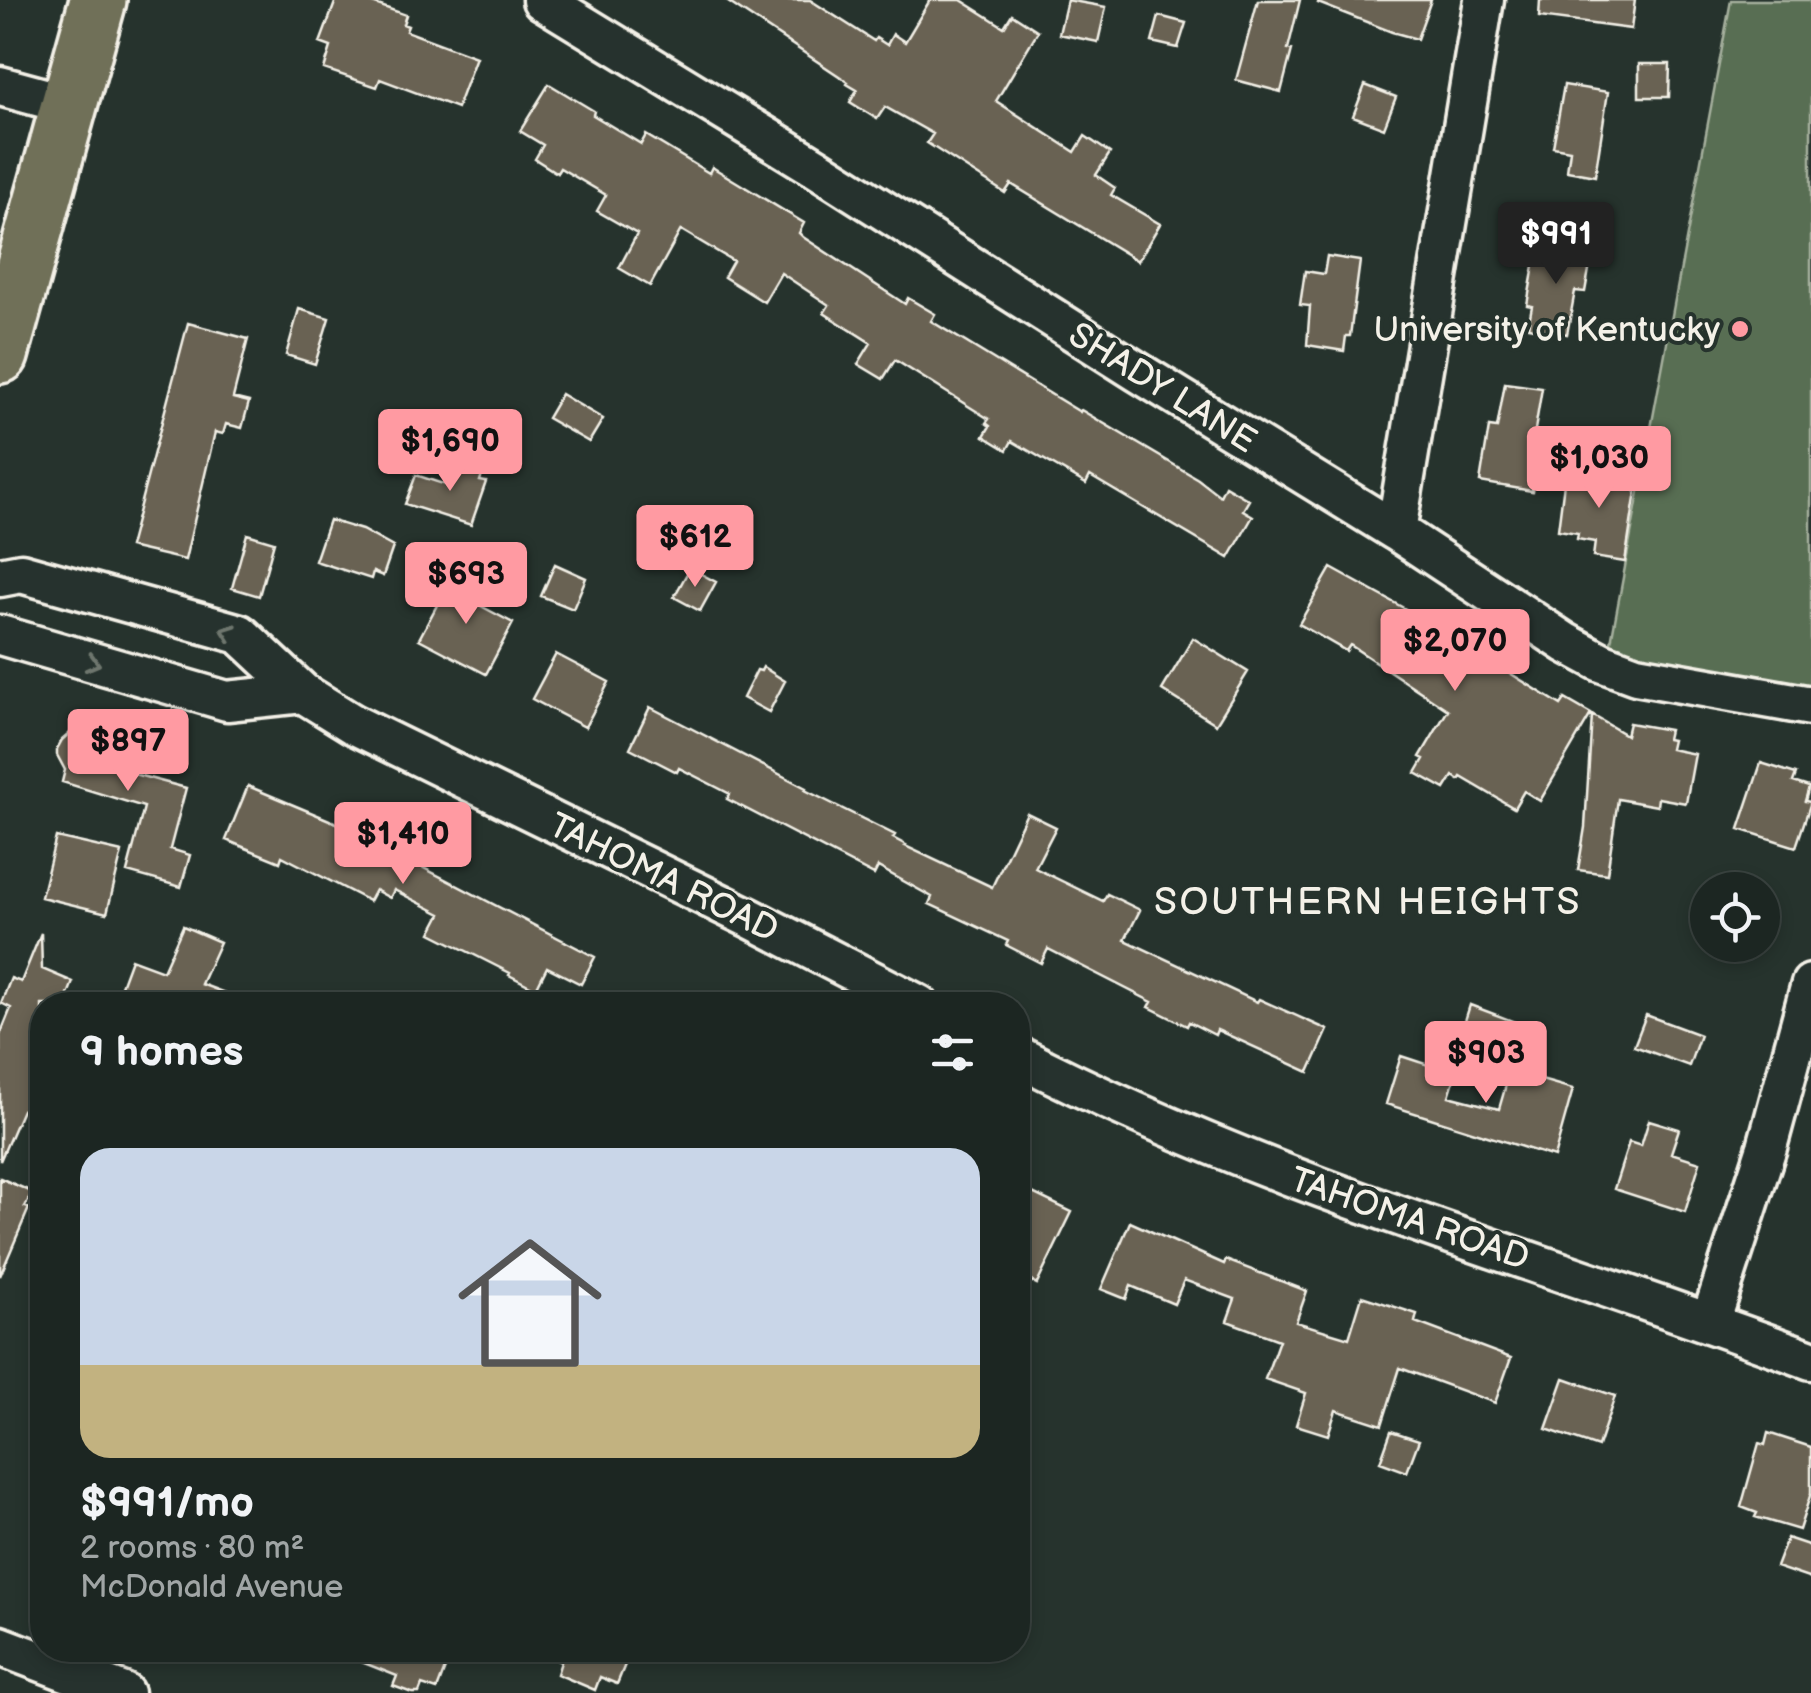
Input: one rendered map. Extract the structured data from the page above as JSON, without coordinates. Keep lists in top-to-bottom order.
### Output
{
  "streets": {
    "street": ["SHADY LANE", "TAHOMA ROAD"]
  },
  "districts": ["SOUTHERN HEIGHTS"],
  "places": ["University of Kentucky"],
  "page": {
    "price": [
      "$991",
      "$1,690",
      "$1,030",
      "$612",
      "$693",
      "$2,070",
      "$897",
      "$1,410",
      "$903"
    ],
    "heading": "9 homes",
    "list": [
      {
        "name": "$991/mo",
        "note": "2 rooms · 80 m² · McDonald Avenue"
      }
    ]
  }
}
